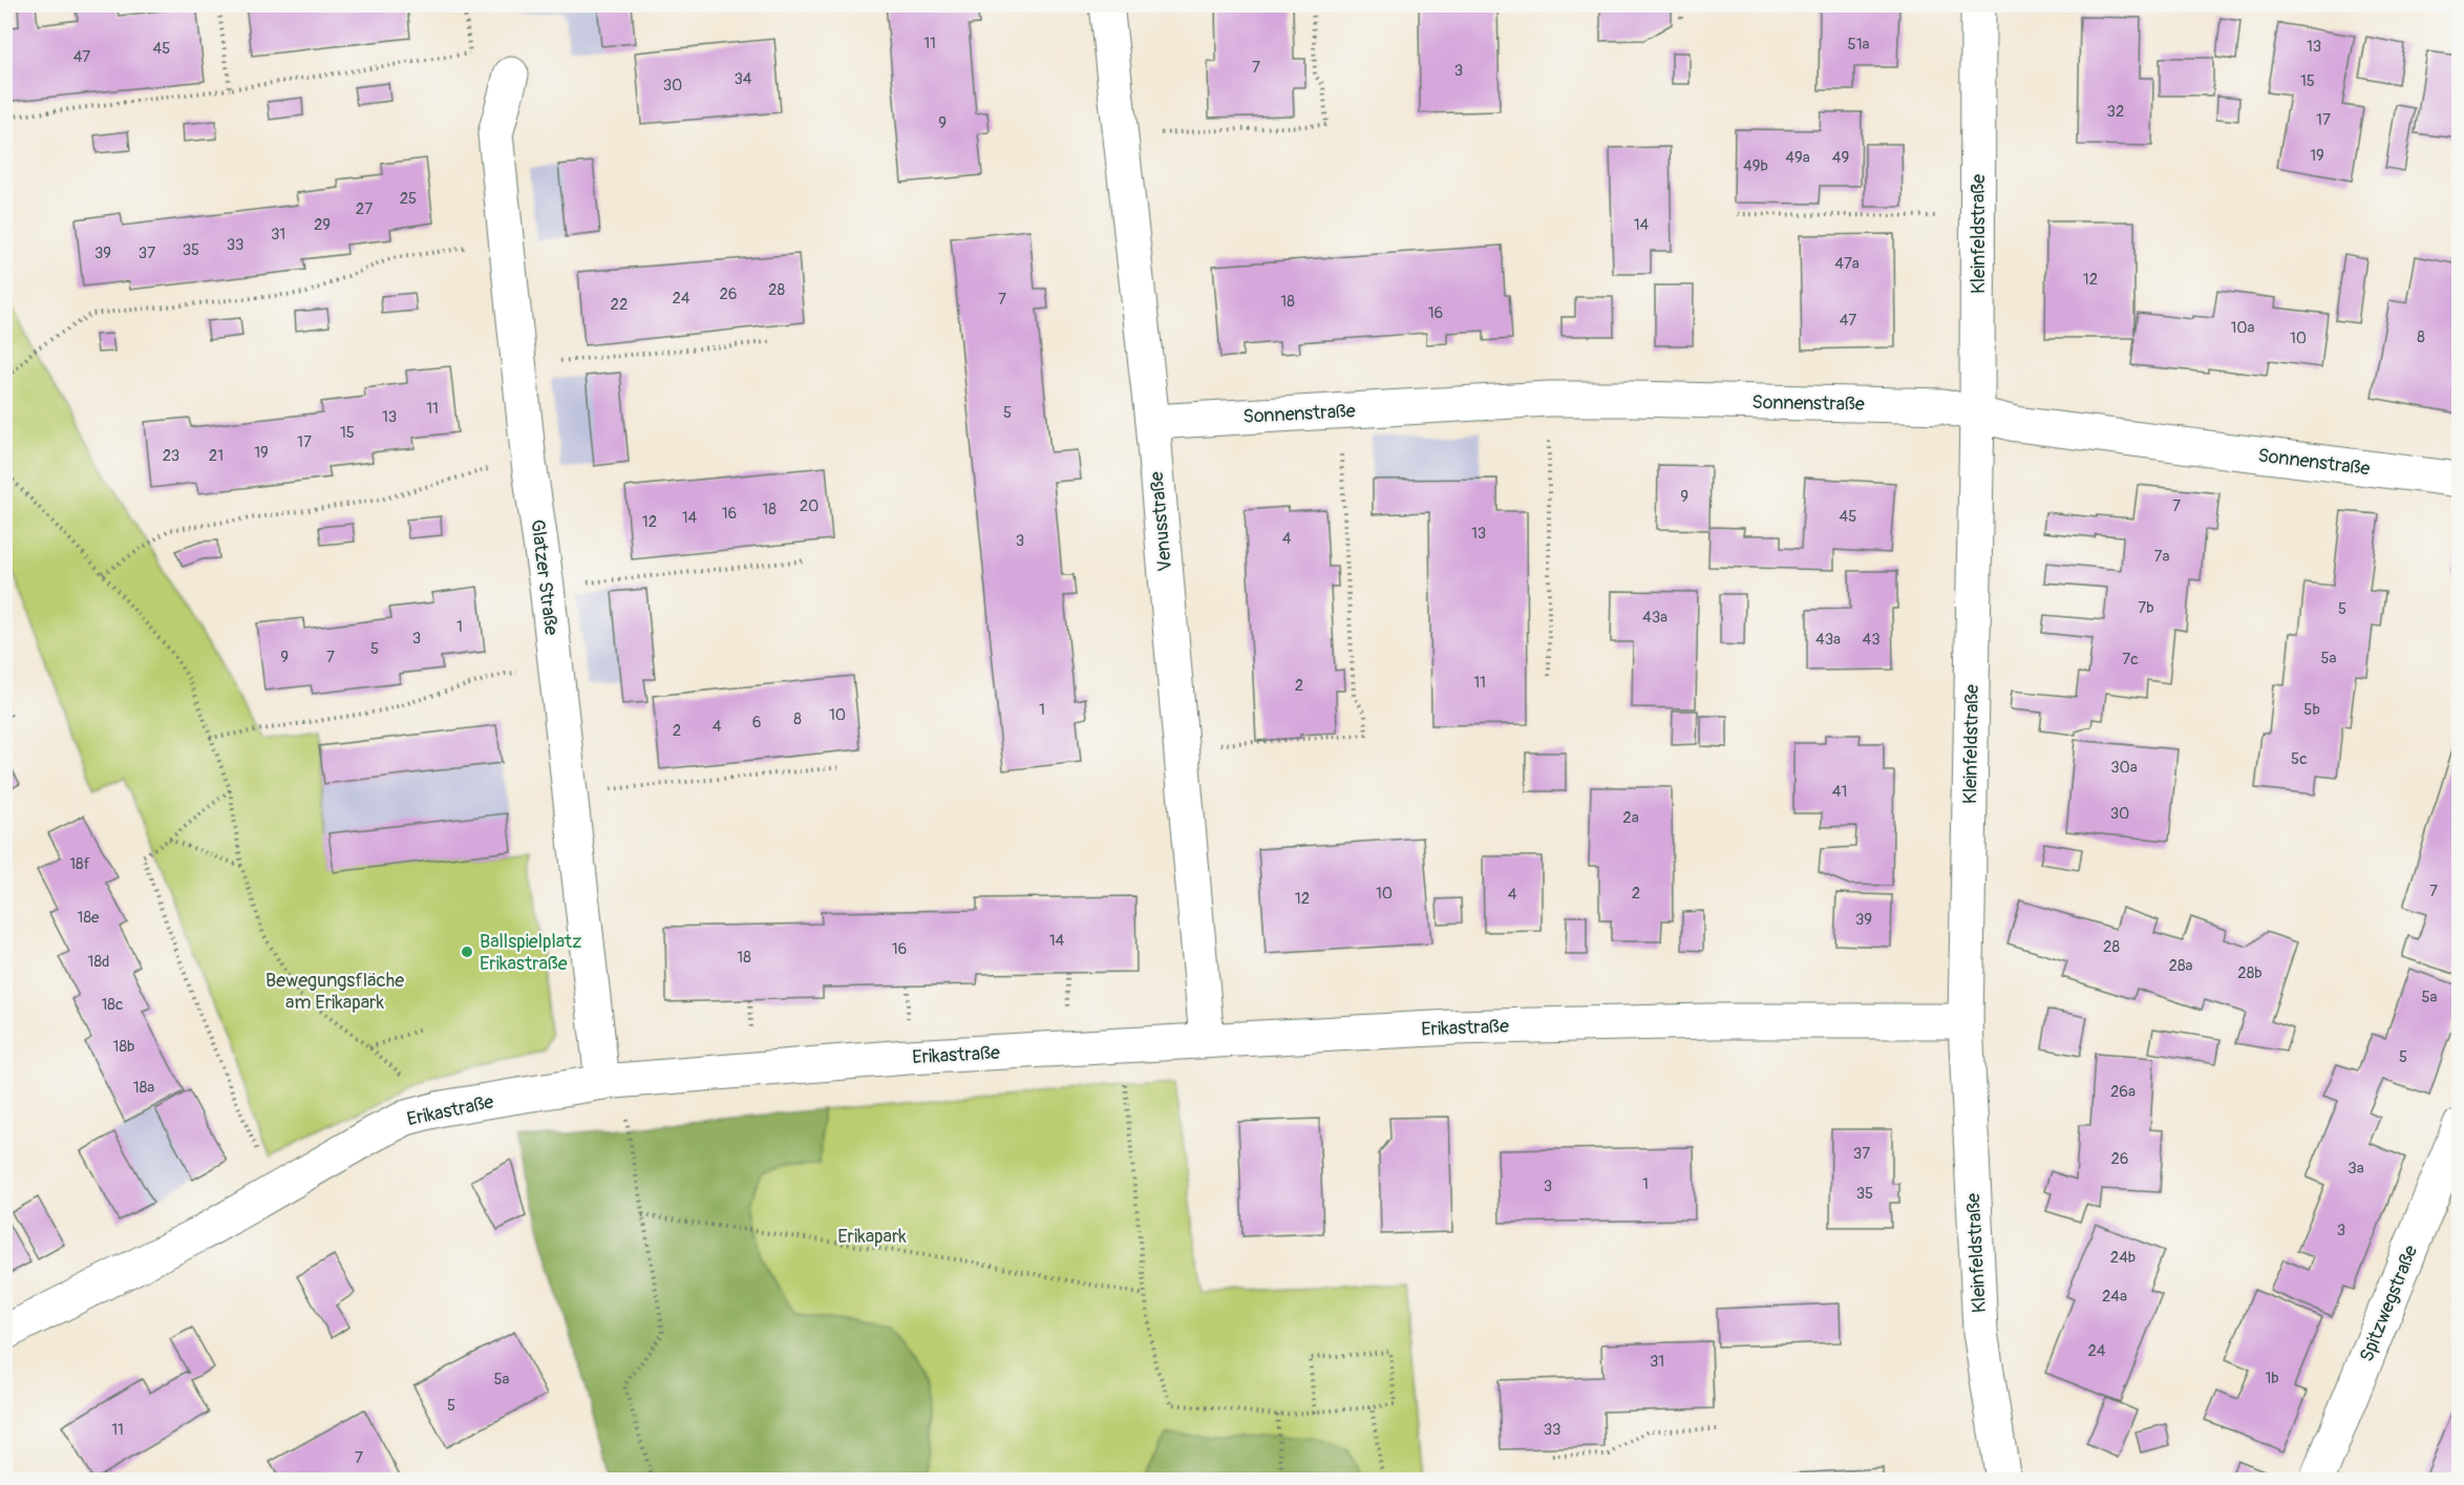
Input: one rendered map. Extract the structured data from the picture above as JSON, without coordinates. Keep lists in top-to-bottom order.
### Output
{
  "streets": {
    "street": [
      "Kleinfeldstraße",
      "Sonnenstraße",
      "Venusstraße",
      "Glatzer Straße",
      "Erikastraße",
      "Spitzwegstraße"
    ]
  },
  "crossings": [
    ["Kleinfeldstraße", "Sonnenstraße"],
    ["Kleinfeldstraße", "Erikastraße"],
    ["Sonnenstraße", "Venusstraße"],
    ["Venusstraße", "Erikastraße"],
    ["Glatzer Straße", "Erikastraße"]
  ],
  "parks": ["Bewegungsfläche am Erikapark", "Erikapark"],
  "places": ["Ballspielplatz Erikastraße"],
  "house_numbers": [
    "11",
    "51a",
    "13",
    "45",
    "47",
    "7",
    "3",
    "34",
    "15",
    "30",
    "32",
    "17",
    "9",
    "19",
    "49a",
    "49",
    "49b",
    "25",
    "27",
    "29",
    "14",
    "31",
    "33",
    "35",
    "39",
    "37",
    "47a",
    "12",
    "28",
    "26",
    "24",
    "7",
    "18",
    "22",
    "16",
    "47",
    "10a",
    "8",
    "10",
    "11",
    "5",
    "13",
    "15",
    "17",
    "19",
    "23",
    "21",
    "9",
    "20",
    "7",
    "18",
    "16",
    "45",
    "14",
    "12",
    "13",
    "4",
    "3",
    "7a",
    "7b",
    "5",
    "43a",
    "1",
    "3",
    "43a",
    "43",
    "5",
    "9",
    "7",
    "5a",
    "7c",
    "11",
    "2",
    "1",
    "5b",
    "10",
    "8",
    "6",
    "4",
    "2",
    "5c",
    "30a",
    "41",
    "30",
    "2a",
    "18f",
    "7",
    "10",
    "2",
    "4",
    "12",
    "18e",
    "39",
    "14",
    "28",
    "16",
    "18",
    "18d",
    "28a",
    "28b",
    "5a",
    "18c",
    "18b",
    "5",
    "18a",
    "26a",
    "37",
    "26",
    "3a",
    "1",
    "3",
    "35",
    "3",
    "24b",
    "24a",
    "24",
    "31",
    "1b",
    "5a",
    "5",
    "11",
    "33",
    "7"
  ]
}
